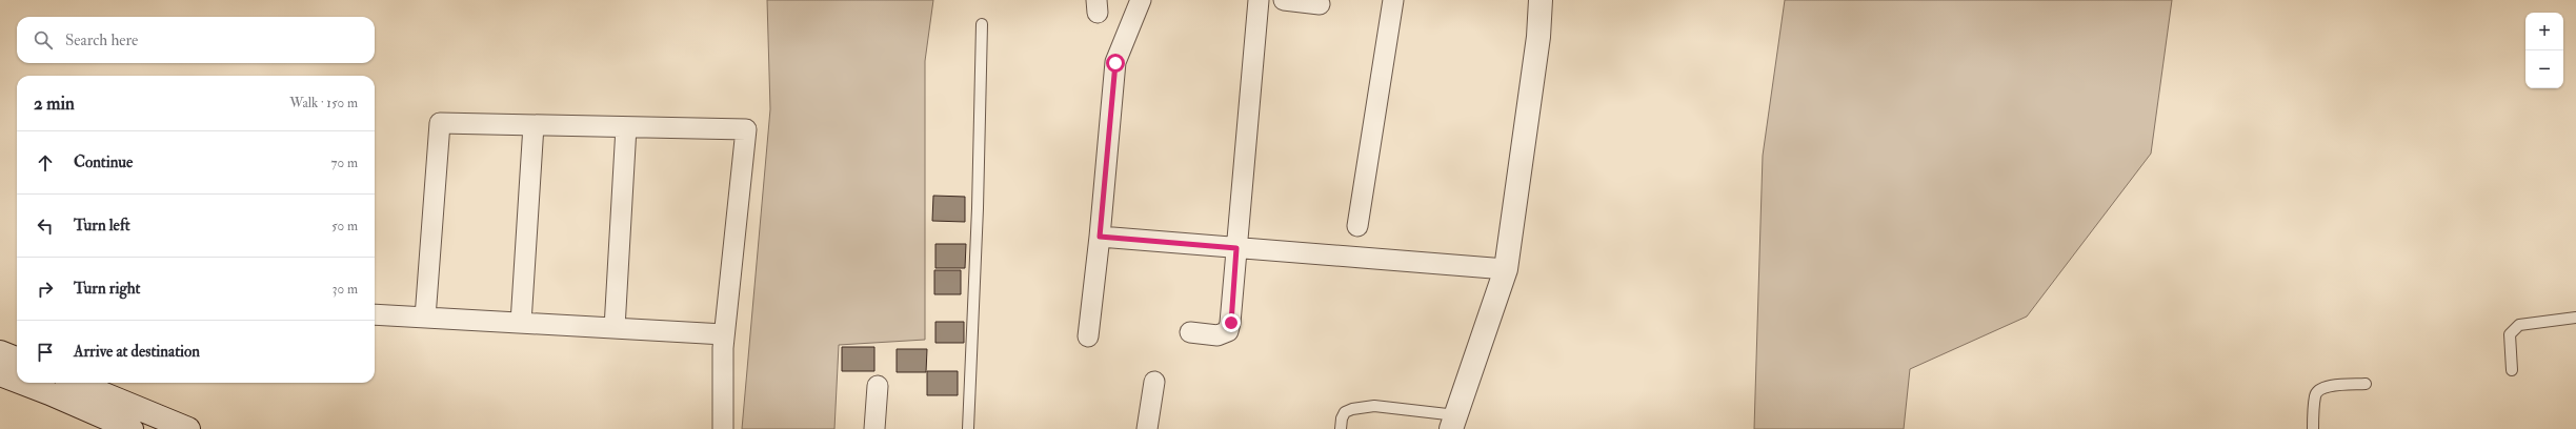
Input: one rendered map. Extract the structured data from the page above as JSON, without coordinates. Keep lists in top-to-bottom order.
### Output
{
  "page": {
    "map_buttons": ["+", "−"],
    "search": "Search here",
    "heading": ["2 min", "Walk · 150 m"],
    "list": [
      ["Continue", "70 m"],
      ["Turn left", "50 m"],
      ["Turn right", "30 m"],
      "Arrive at destination"
    ]
  }
}
